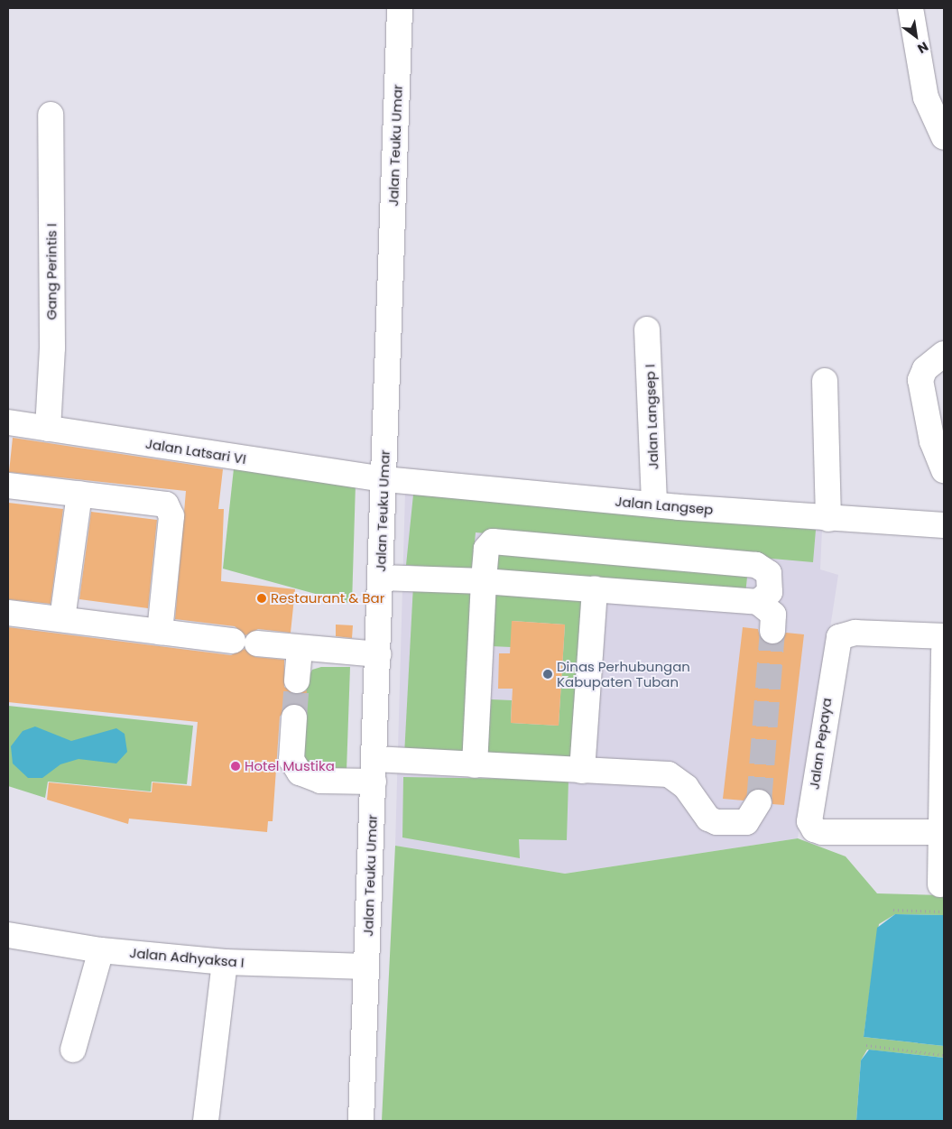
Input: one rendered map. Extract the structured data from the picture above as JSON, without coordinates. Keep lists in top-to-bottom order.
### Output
{
  "streets": {
    "main road": [
      "Jalan Teuku Umar",
      "Gang Perintis I",
      "Jalan Langsep I",
      "Jalan Latsari VI",
      "Jalan Langsep",
      "Jalan Pepaya",
      "Jalan Adhyaksa I"
    ]
  },
  "crossings": [
    ["Jalan Teuku Umar", "Jalan Latsari VI"],
    ["Jalan Teuku Umar", "Jalan Langsep"],
    ["Jalan Teuku Umar", "Jalan Adhyaksa I"],
    ["Gang Perintis I", "Jalan Latsari VI"],
    ["Jalan Langsep I", "Jalan Langsep"],
    ["Jalan Latsari VI", "Jalan Langsep"]
  ],
  "places": ["Restaurant & Bar", "Dinas Perhubungan Kabupaten Tuban", "Hotel Mustika"],
  "north": "bottom right"
}
